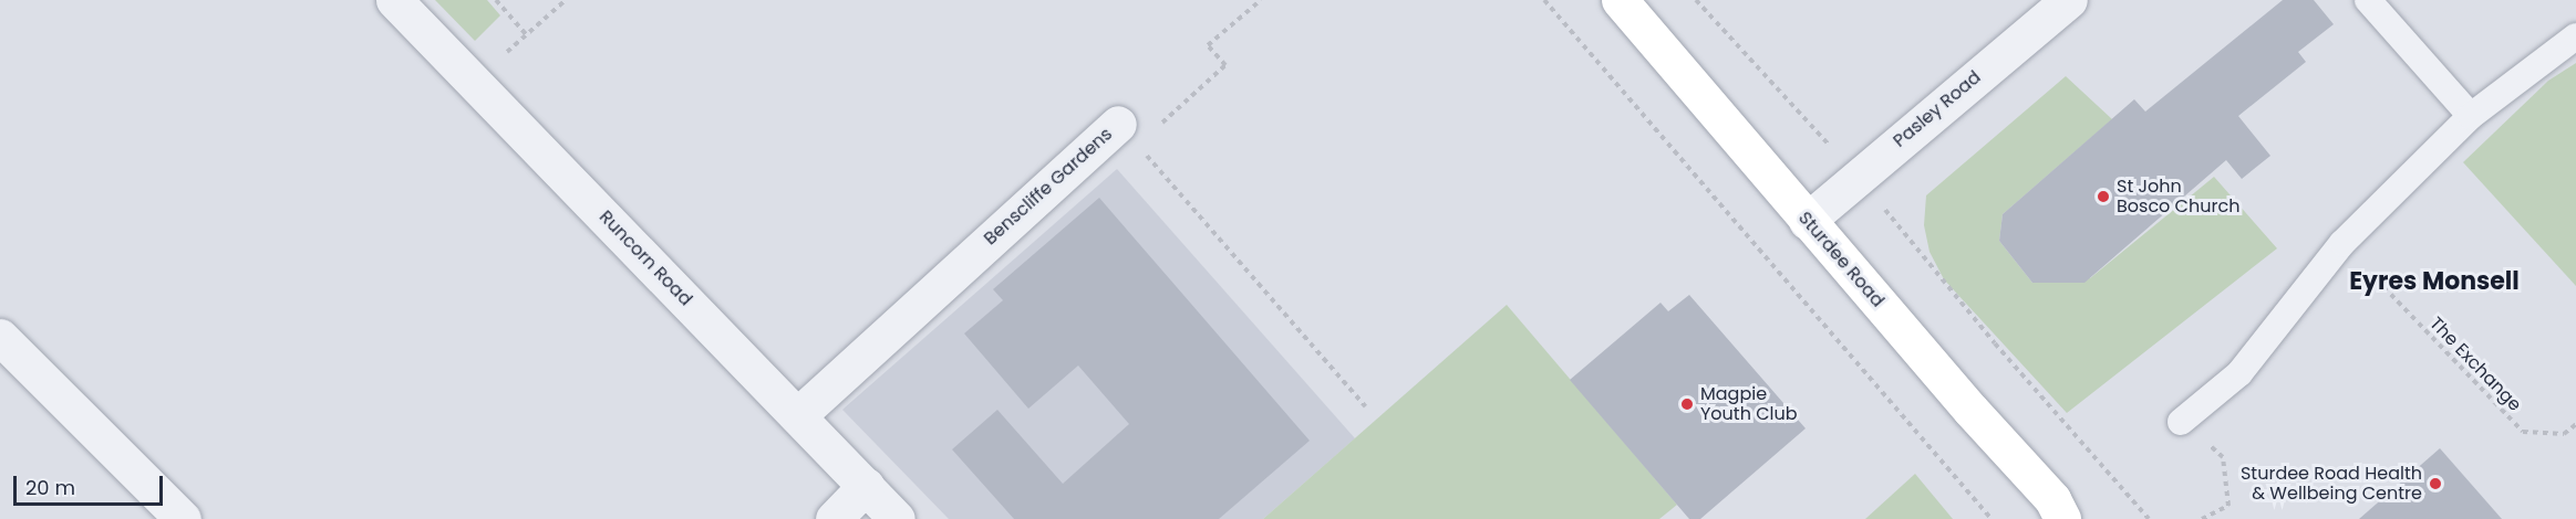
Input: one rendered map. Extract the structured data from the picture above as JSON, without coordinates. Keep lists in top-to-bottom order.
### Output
{
  "streets": {
    "street": [
      "Pasley Road",
      "Benscliffe Gardens",
      "Runcorn Road",
      "Sturdee Road"
    ],
    "path": ["The Exchange"]
  },
  "crossings": [
    ["Pasley Road", "Sturdee Road"],
    ["Benscliffe Gardens", "Runcorn Road"]
  ],
  "districts": ["Eyres Monsell"],
  "places": ["St John Bosco Church", "Magpie Youth Club", "Sturdee Road Health & Wellbeing Centre"],
  "scale_bar": "20 m"
}
